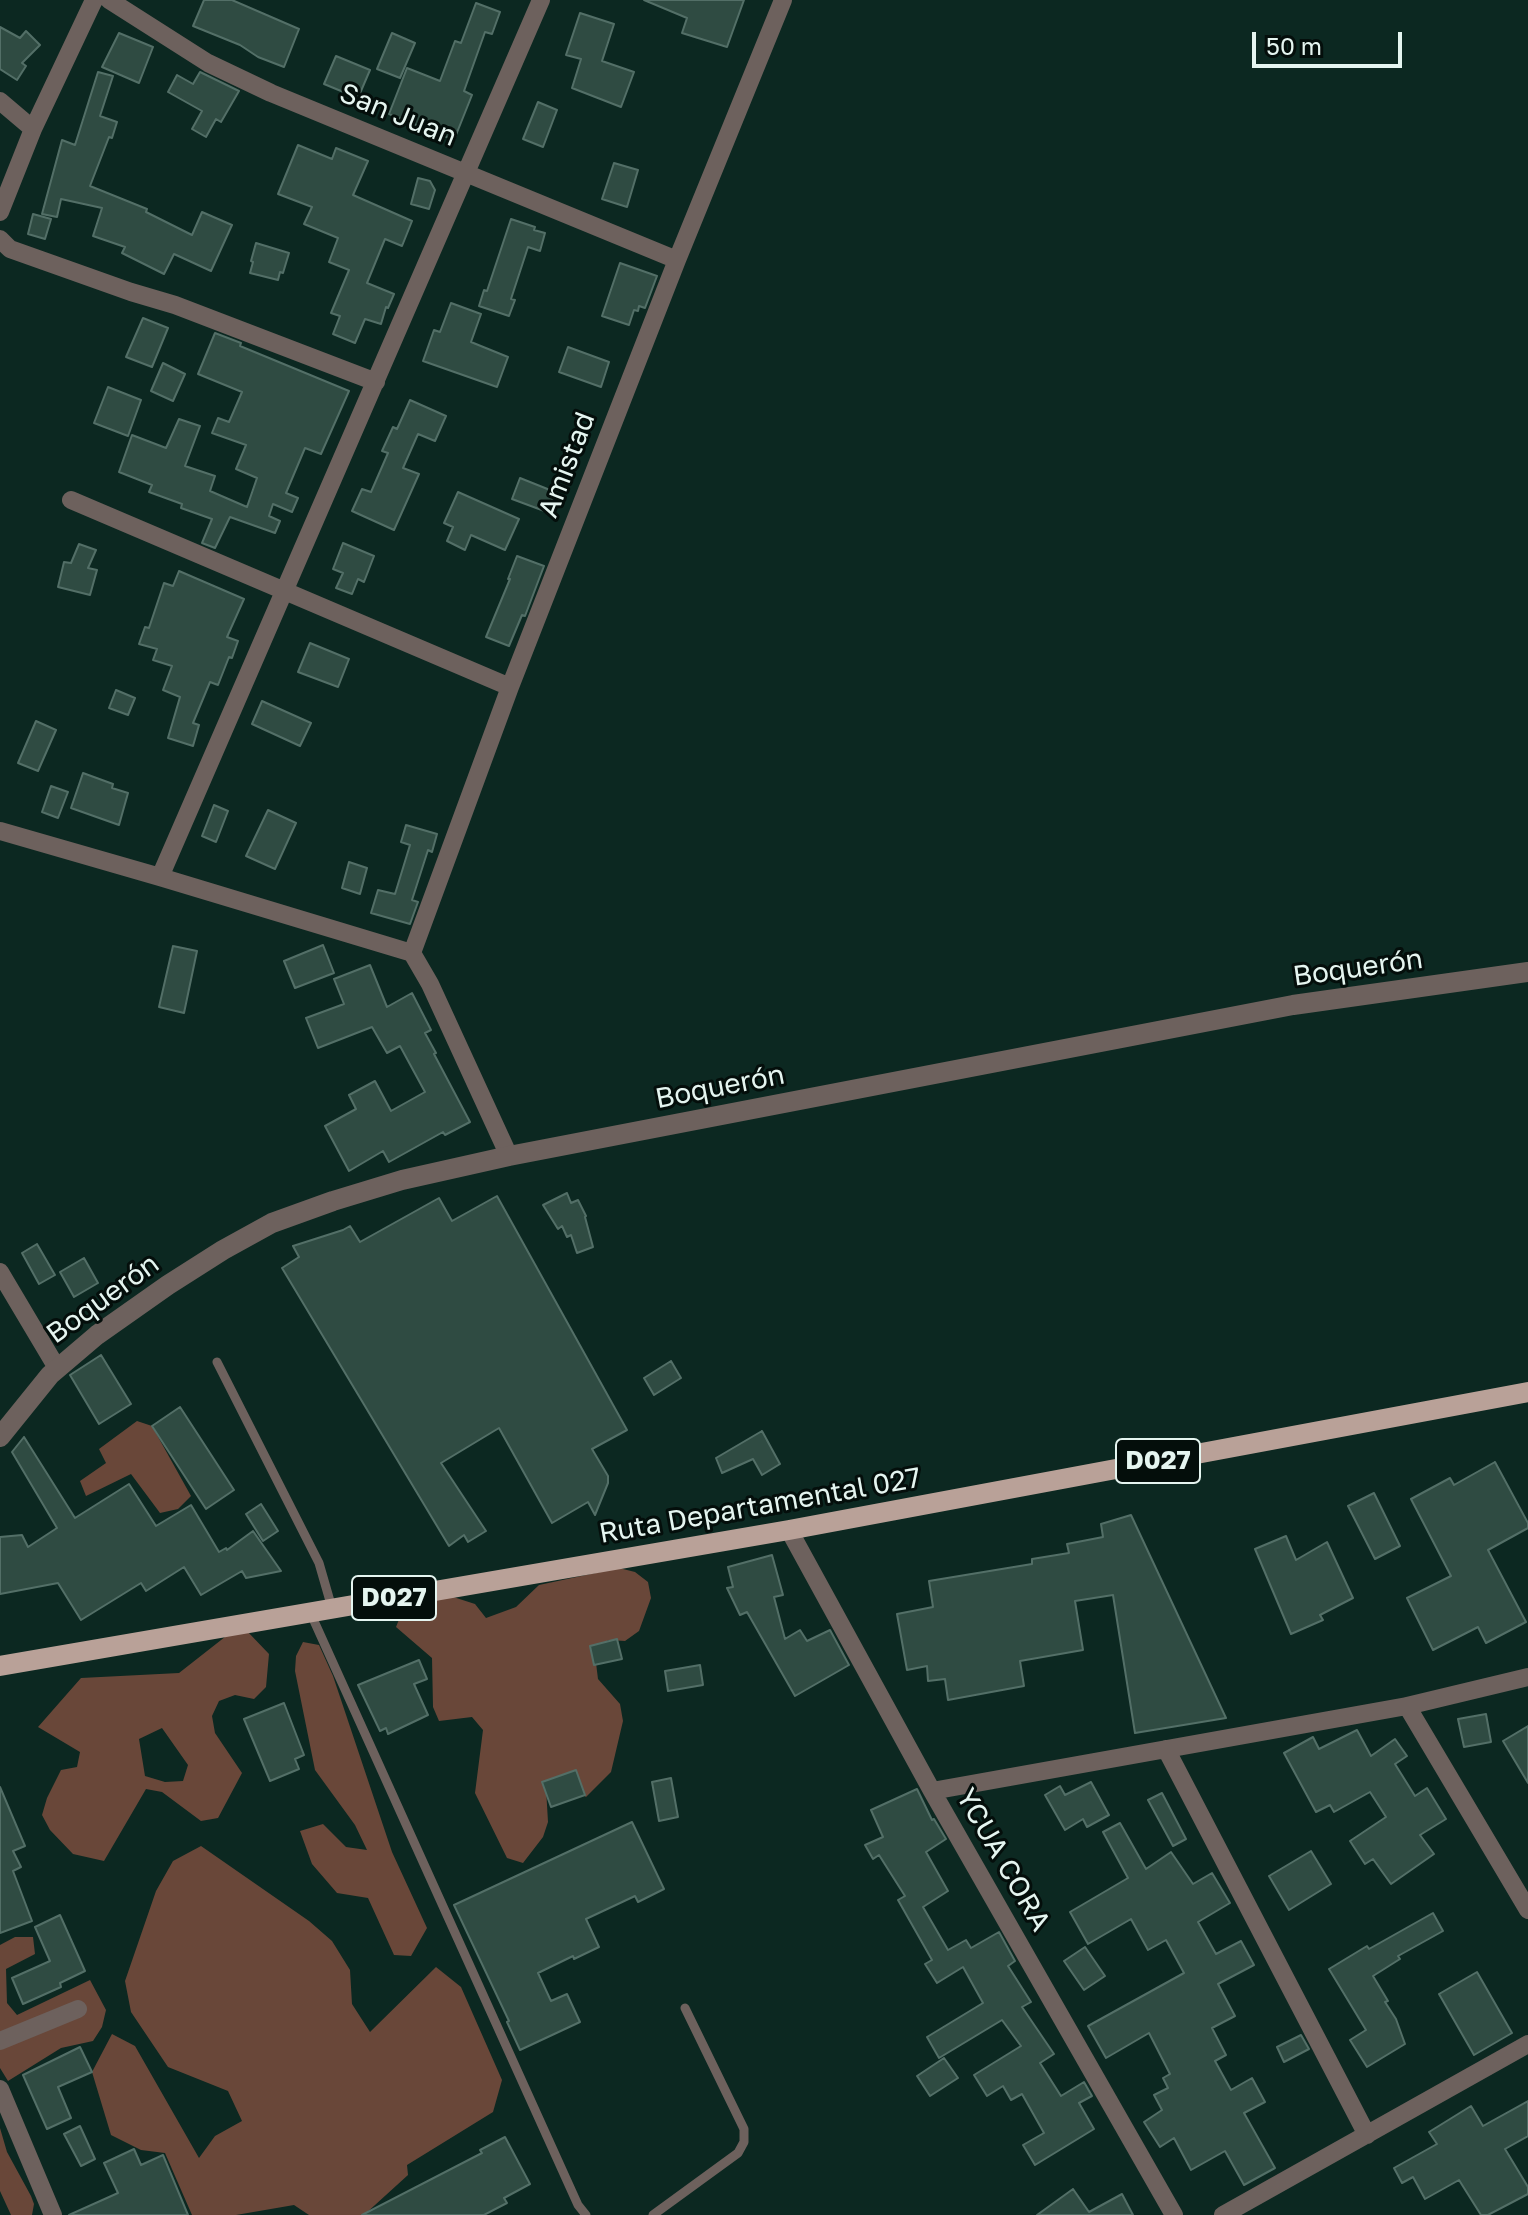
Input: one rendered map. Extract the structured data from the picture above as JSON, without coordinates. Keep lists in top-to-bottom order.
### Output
{
  "streets": {
    "main road": ["D027", "Ruta Departamental 027"],
    "street": [
      "San Juan",
      "Amistad",
      "Boquerón",
      "YCUA CORA"
    ]
  },
  "crossings": [
    ["San Juan", "Amistad"],
    ["Ruta Departamental 027", "YCUA CORA"]
  ],
  "scale_bar": "50 m"
}
